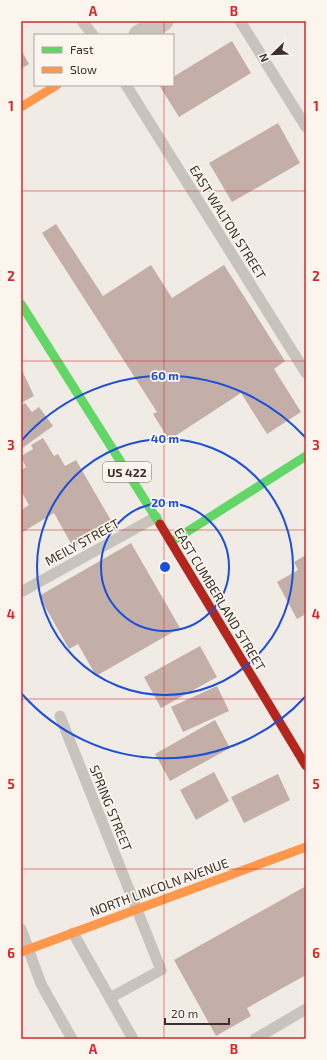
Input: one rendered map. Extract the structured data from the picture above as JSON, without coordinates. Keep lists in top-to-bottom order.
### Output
{
  "streets": {
    "main road": ["US 422", "EAST CUMBERLAND STREET", "NORTH LINCOLN AVENUE"],
    "lane": ["EAST WALTON STREET", "MEILY STREET", "SPRING STREET"]
  },
  "crossings": [
    ["MEILY STREET", "EAST CUMBERLAND STREET"],
    ["SPRING STREET", "NORTH LINCOLN AVENUE"]
  ],
  "legend": ["Fast", "Slow"],
  "scale_bar": "20 m",
  "north": "bottom left",
  "grid": {
    "columns": ["A", "B"],
    "rows": [
      "1",
      "2",
      "3",
      "4",
      "5",
      "6"
    ]
  },
  "rings": ["60 m", "40 m", "20 m"]
}
